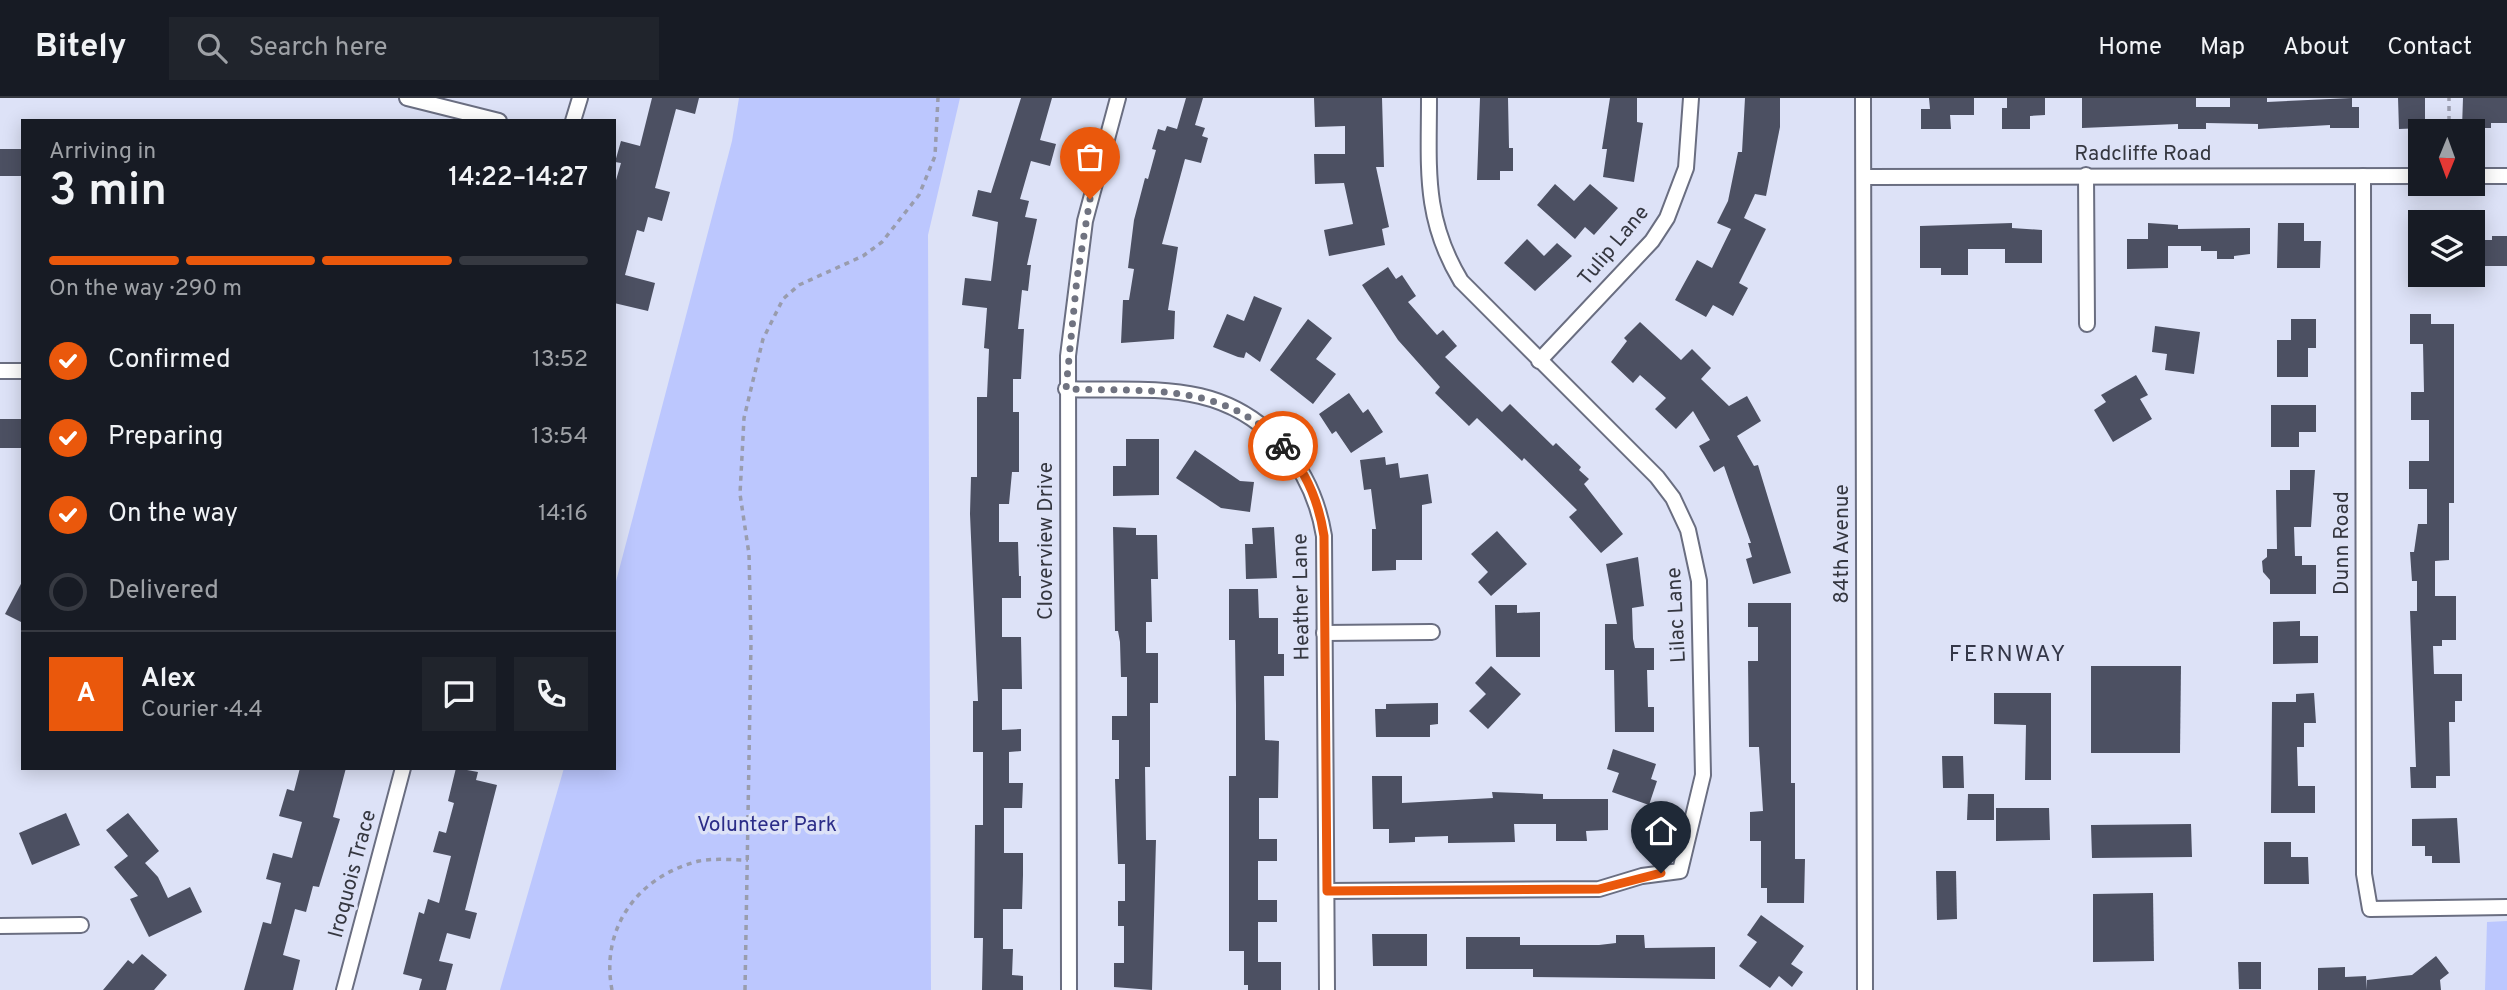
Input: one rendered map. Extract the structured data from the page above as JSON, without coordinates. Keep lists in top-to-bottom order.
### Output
{
  "streets": {
    "street": [
      "Radcliffe Road",
      "Tulip Lane",
      "Cloverview Drive",
      "Dunn Road",
      "84th Avenue",
      "Heather Lane",
      "Lilac Lane",
      "Iroquois Trace"
    ]
  },
  "crossings": [
    ["Radcliffe Road", "Dunn Road"],
    ["Radcliffe Road", "84th Avenue"],
    ["Tulip Lane", "Lilac Lane"],
    ["Cloverview Drive", "Heather Lane"],
    ["Heather Lane", "Lilac Lane"]
  ],
  "districts": ["FERNWAY"],
  "parks": ["Volunteer Park"],
  "north": "bottom",
  "page": {
    "header": "Bitely",
    "search": "Search here",
    "nav": [
      "Home",
      "Map",
      "About",
      "Contact"
    ],
    "heading": ["3 min", "Arriving in", "14:22–14:27"],
    "panel": ["Alex", "Courier · 4.4"],
    "bar": "On the way · 290 m",
    "list": [
      ["Confirmed", "13:52"],
      ["Preparing", "13:54"],
      ["On the way", "14:16"],
      "Delivered"
    ],
    "round": "A"
  }
}
